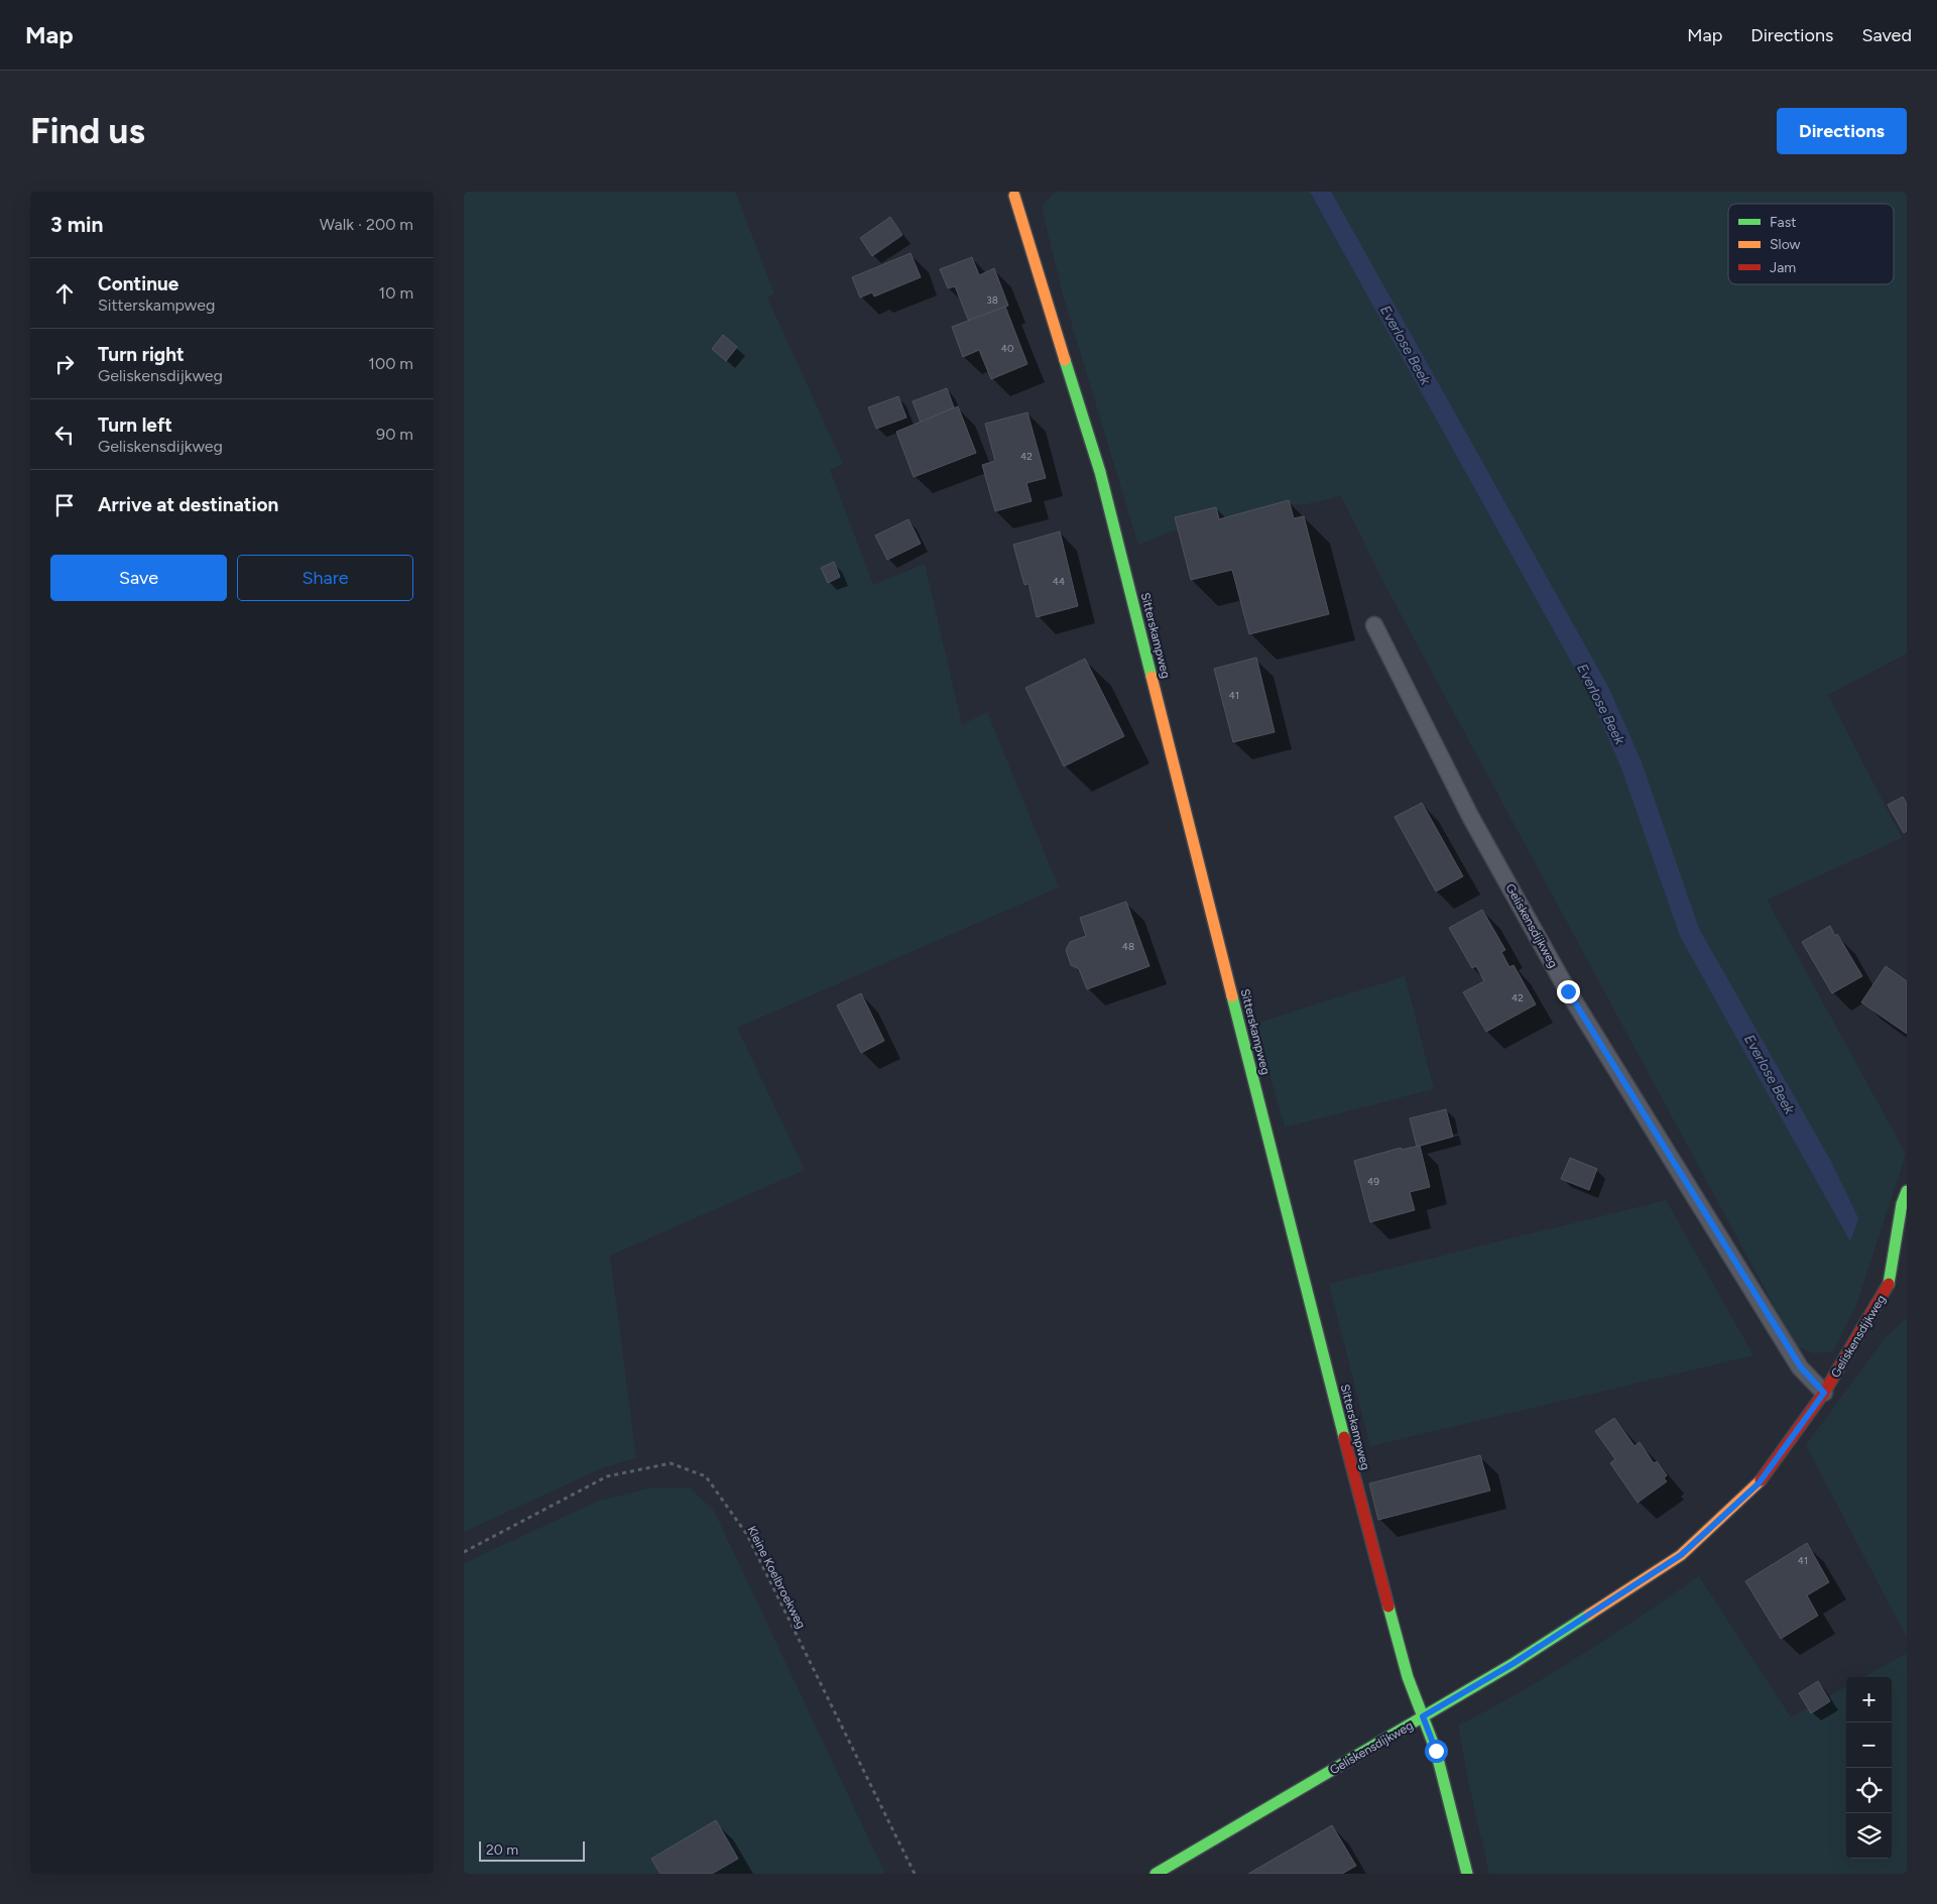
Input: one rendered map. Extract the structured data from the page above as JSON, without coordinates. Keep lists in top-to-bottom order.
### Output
{
  "streets": {
    "street": ["Sitterskampweg", "Geliskensdijkweg"],
    "path": ["Kleine Koelbroekweg"]
  },
  "crossings": [
    ["Sitterskampweg", "Geliskensdijkweg"]
  ],
  "water": ["Everlose Beek"],
  "house_numbers": [
    "38",
    "40",
    "42",
    "44",
    "41",
    "48",
    "42",
    "49",
    "41"
  ],
  "legend": ["Fast", "Slow", "Jam"],
  "scale_bar": "20 m",
  "page": {
    "header": "Map",
    "nav": ["Map", "Directions", "Saved"],
    "buttons": [
      "Directions",
      ["Save", "Share"]
    ],
    "title": "Find us",
    "heading": ["3 min", "Walk · 200 m"],
    "list": [
      ["Continue", "Sitterskampweg", "10 m"],
      ["Turn right", "Geliskensdijkweg", "100 m"],
      ["Turn left", "Geliskensdijkweg", "90 m"],
      "Arrive at destination"
    ],
    "map_buttons": ["+", "−"],
    "scale": "20 m"
  }
}
